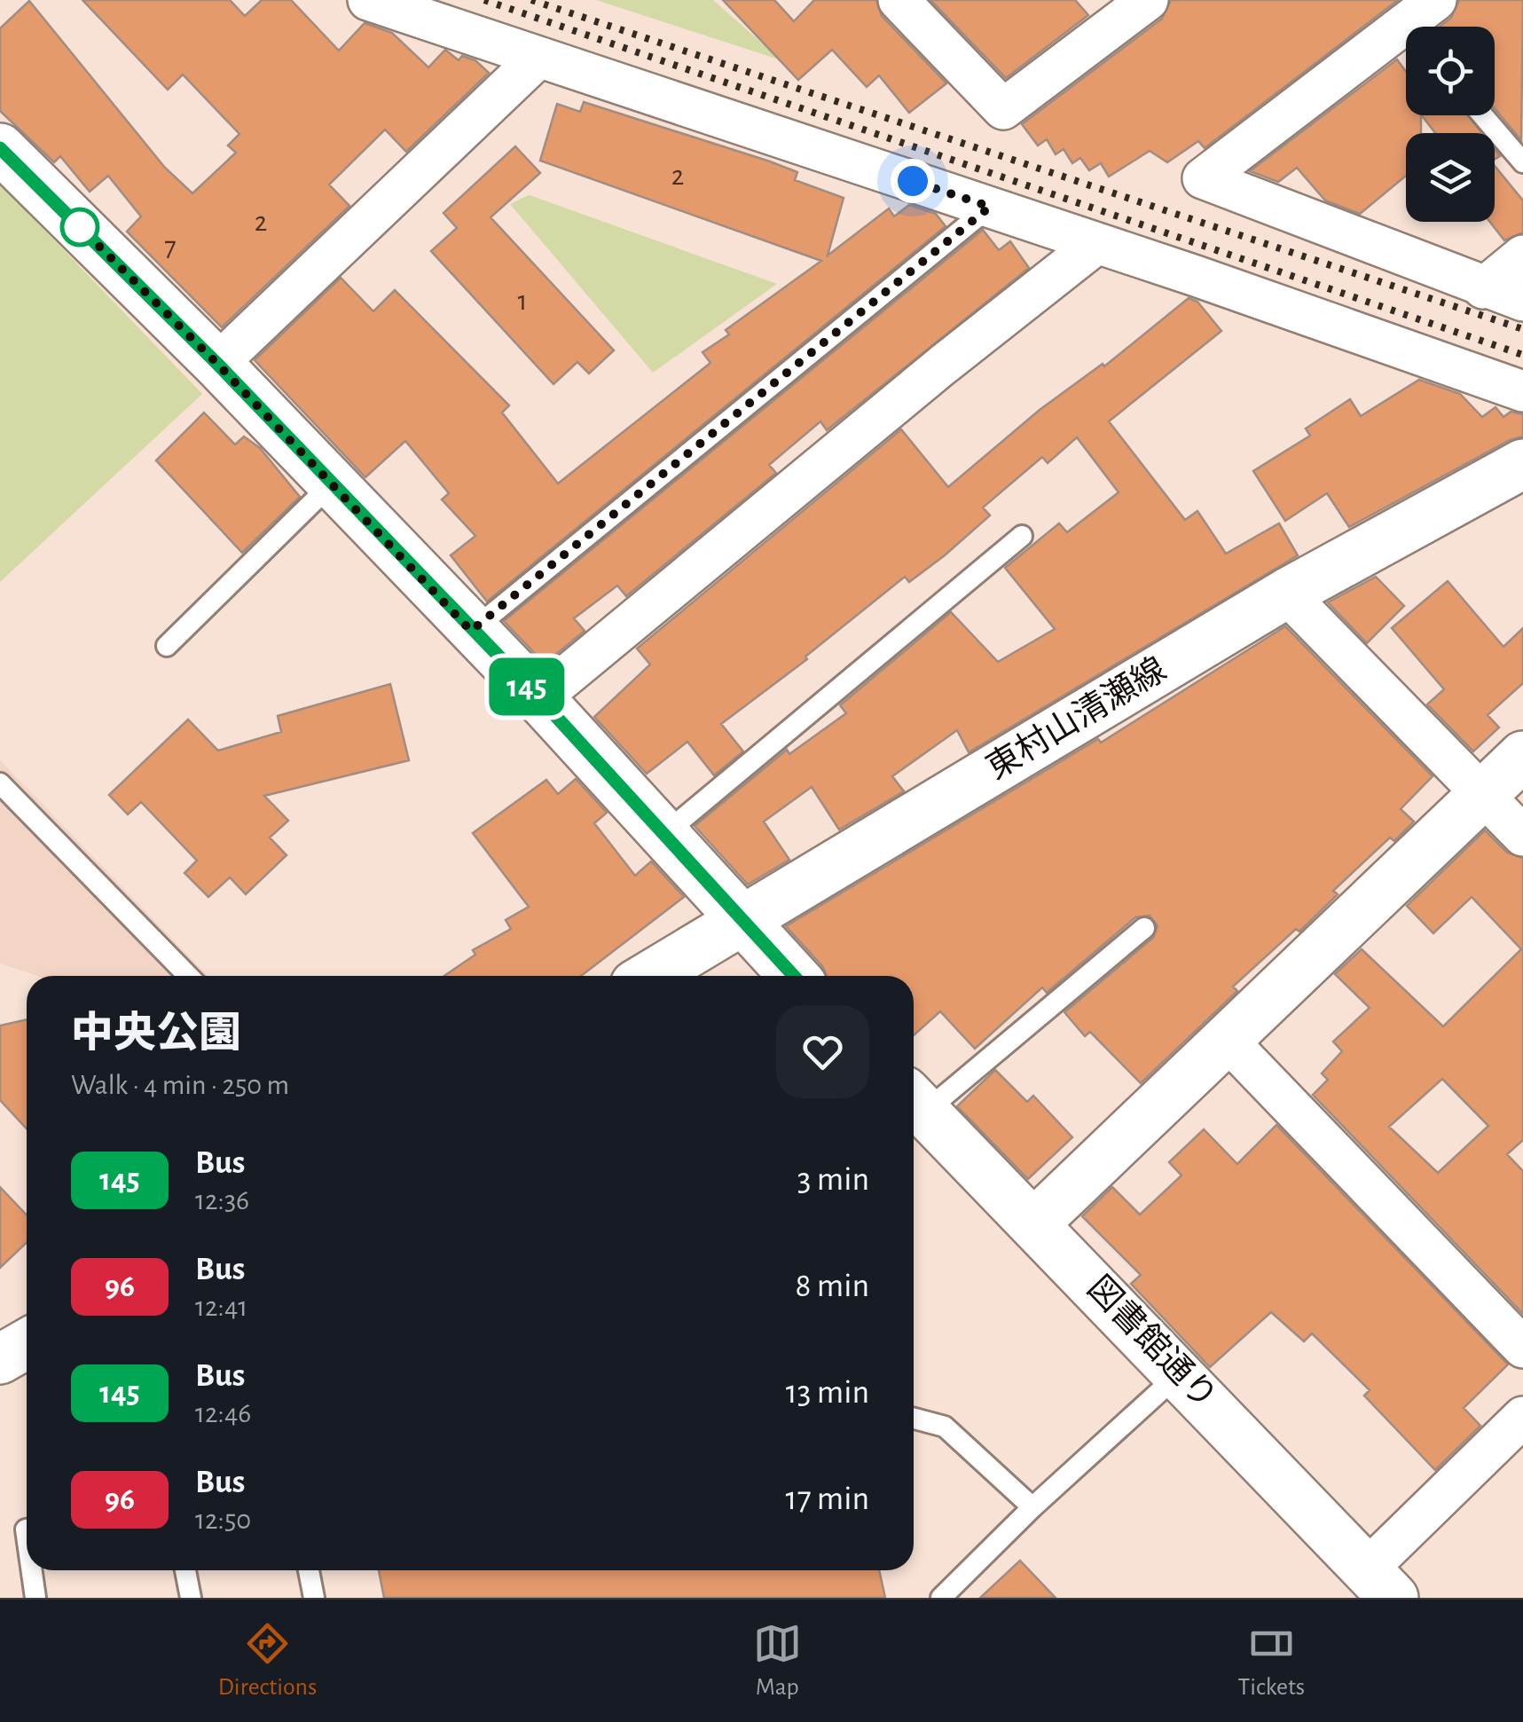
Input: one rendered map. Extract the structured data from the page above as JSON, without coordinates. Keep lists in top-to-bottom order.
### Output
{
  "streets": {
    "street": ["東村山清瀬線", "図書館通り"]
  },
  "lines": ["bus line 145"],
  "house_numbers": [
    "2",
    "2",
    "7",
    "1"
  ],
  "page": {
    "on_map": "145",
    "heading": ["中央公園", "Walk · 4 min · 250 m"],
    "list": [
      {
        "mark": "145",
        "name": "Bus",
        "note": "12:36",
        "value": "3 min"
      },
      {
        "mark": "96",
        "name": "Bus",
        "note": "12:41",
        "value": "8 min"
      },
      {
        "mark": "145",
        "name": "Bus",
        "note": "12:46",
        "value": "13 min"
      },
      {
        "mark": "96",
        "name": "Bus",
        "note": "12:50",
        "value": "17 min"
      }
    ],
    "tabs": ["Directions", "Map", "Tickets"]
  }
}
